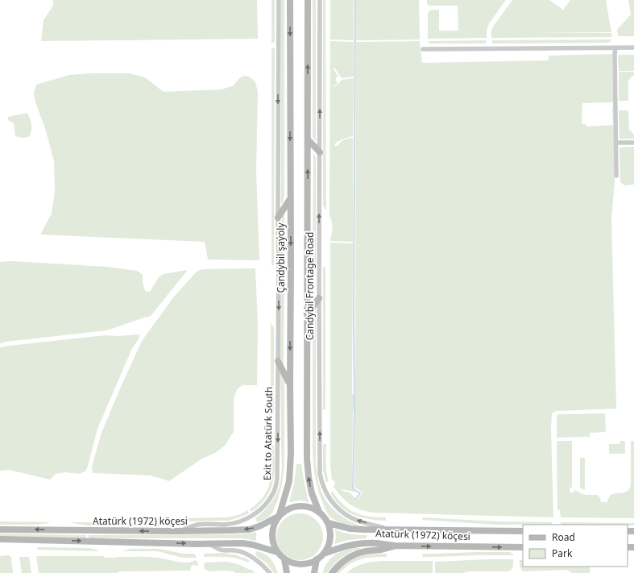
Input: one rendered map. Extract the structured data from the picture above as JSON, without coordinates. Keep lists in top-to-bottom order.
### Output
{
  "streets": {
    "main road": ["Çandybil şaýoly", "Atatürk (1972) köçesi"],
    "street": ["Candybil Frontage Road", "Exit to Atatürk South"]
  },
  "crossings": [
    ["Çandybil şaýoly", "Atatürk (1972) köçesi"],
    ["Candybil Frontage Road", "Atatürk (1972) köçesi"],
    ["Exit to Atatürk South", "Atatürk (1972) köçesi"]
  ],
  "one_way": ["Candybil Frontage Road", "Exit to Atatürk South"],
  "legend": ["Road", "Park"]
}
